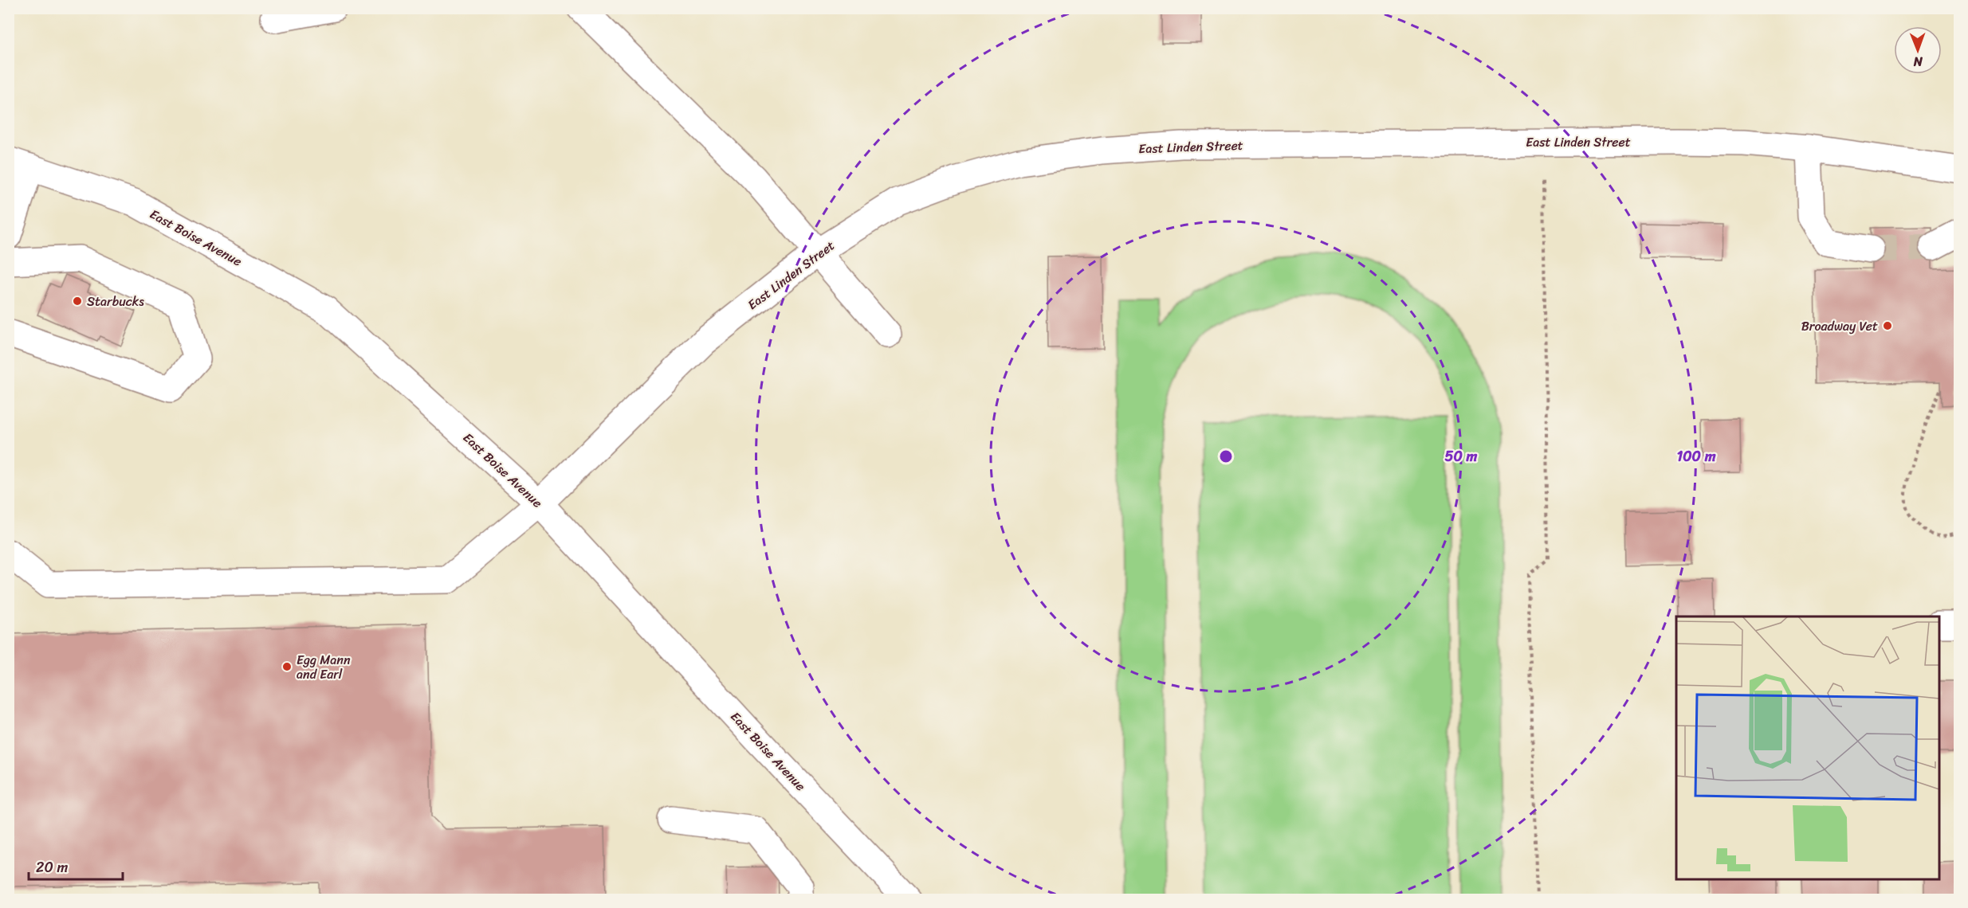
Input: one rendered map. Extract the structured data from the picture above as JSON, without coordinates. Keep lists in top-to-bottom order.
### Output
{
  "streets": {
    "street": ["East Linden Street", "East Boise Avenue"]
  },
  "crossings": [
    ["East Linden Street", "East Boise Avenue"]
  ],
  "places": ["Starbucks", "Broadway Vet", "Egg Mann and Earl"],
  "scale_bar": "20 m",
  "north": "bottom",
  "rings": ["50 m", "100 m"]
}
